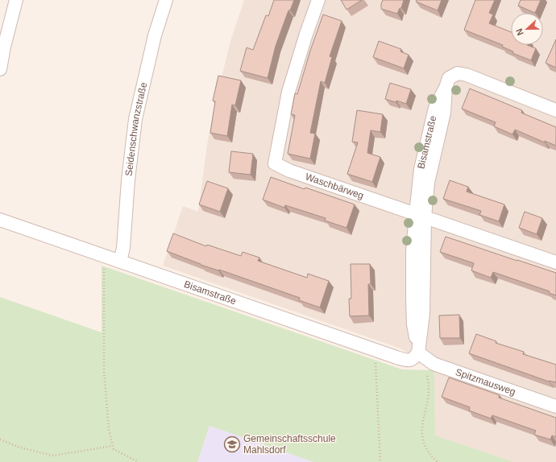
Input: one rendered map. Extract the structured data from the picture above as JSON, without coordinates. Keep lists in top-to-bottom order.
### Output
{
  "streets": {
    "street": [
      "Seidenschwanzstraße",
      "Bisamstraße",
      "Waschbärweg",
      "Spitzmausweg"
    ]
  },
  "crossings": [
    ["Seidenschwanzstraße", "Bisamstraße"],
    ["Bisamstraße", "Waschbärweg"],
    ["Bisamstraße", "Spitzmausweg"]
  ],
  "places": {
    "school or university": ["Gemeinschaftsschule Mahlsdorf"]
  },
  "north": "left"
}
